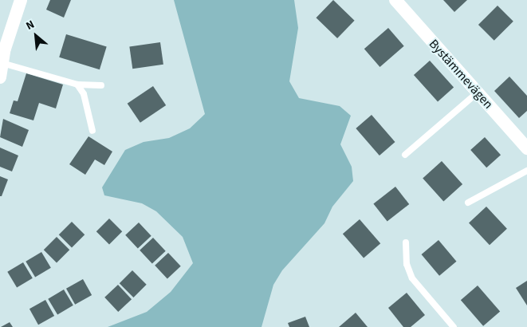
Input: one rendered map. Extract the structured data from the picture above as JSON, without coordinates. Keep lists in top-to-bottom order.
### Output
{
  "streets": {
    "street": ["Bystämmevägen"]
  },
  "north": "top left"
}
